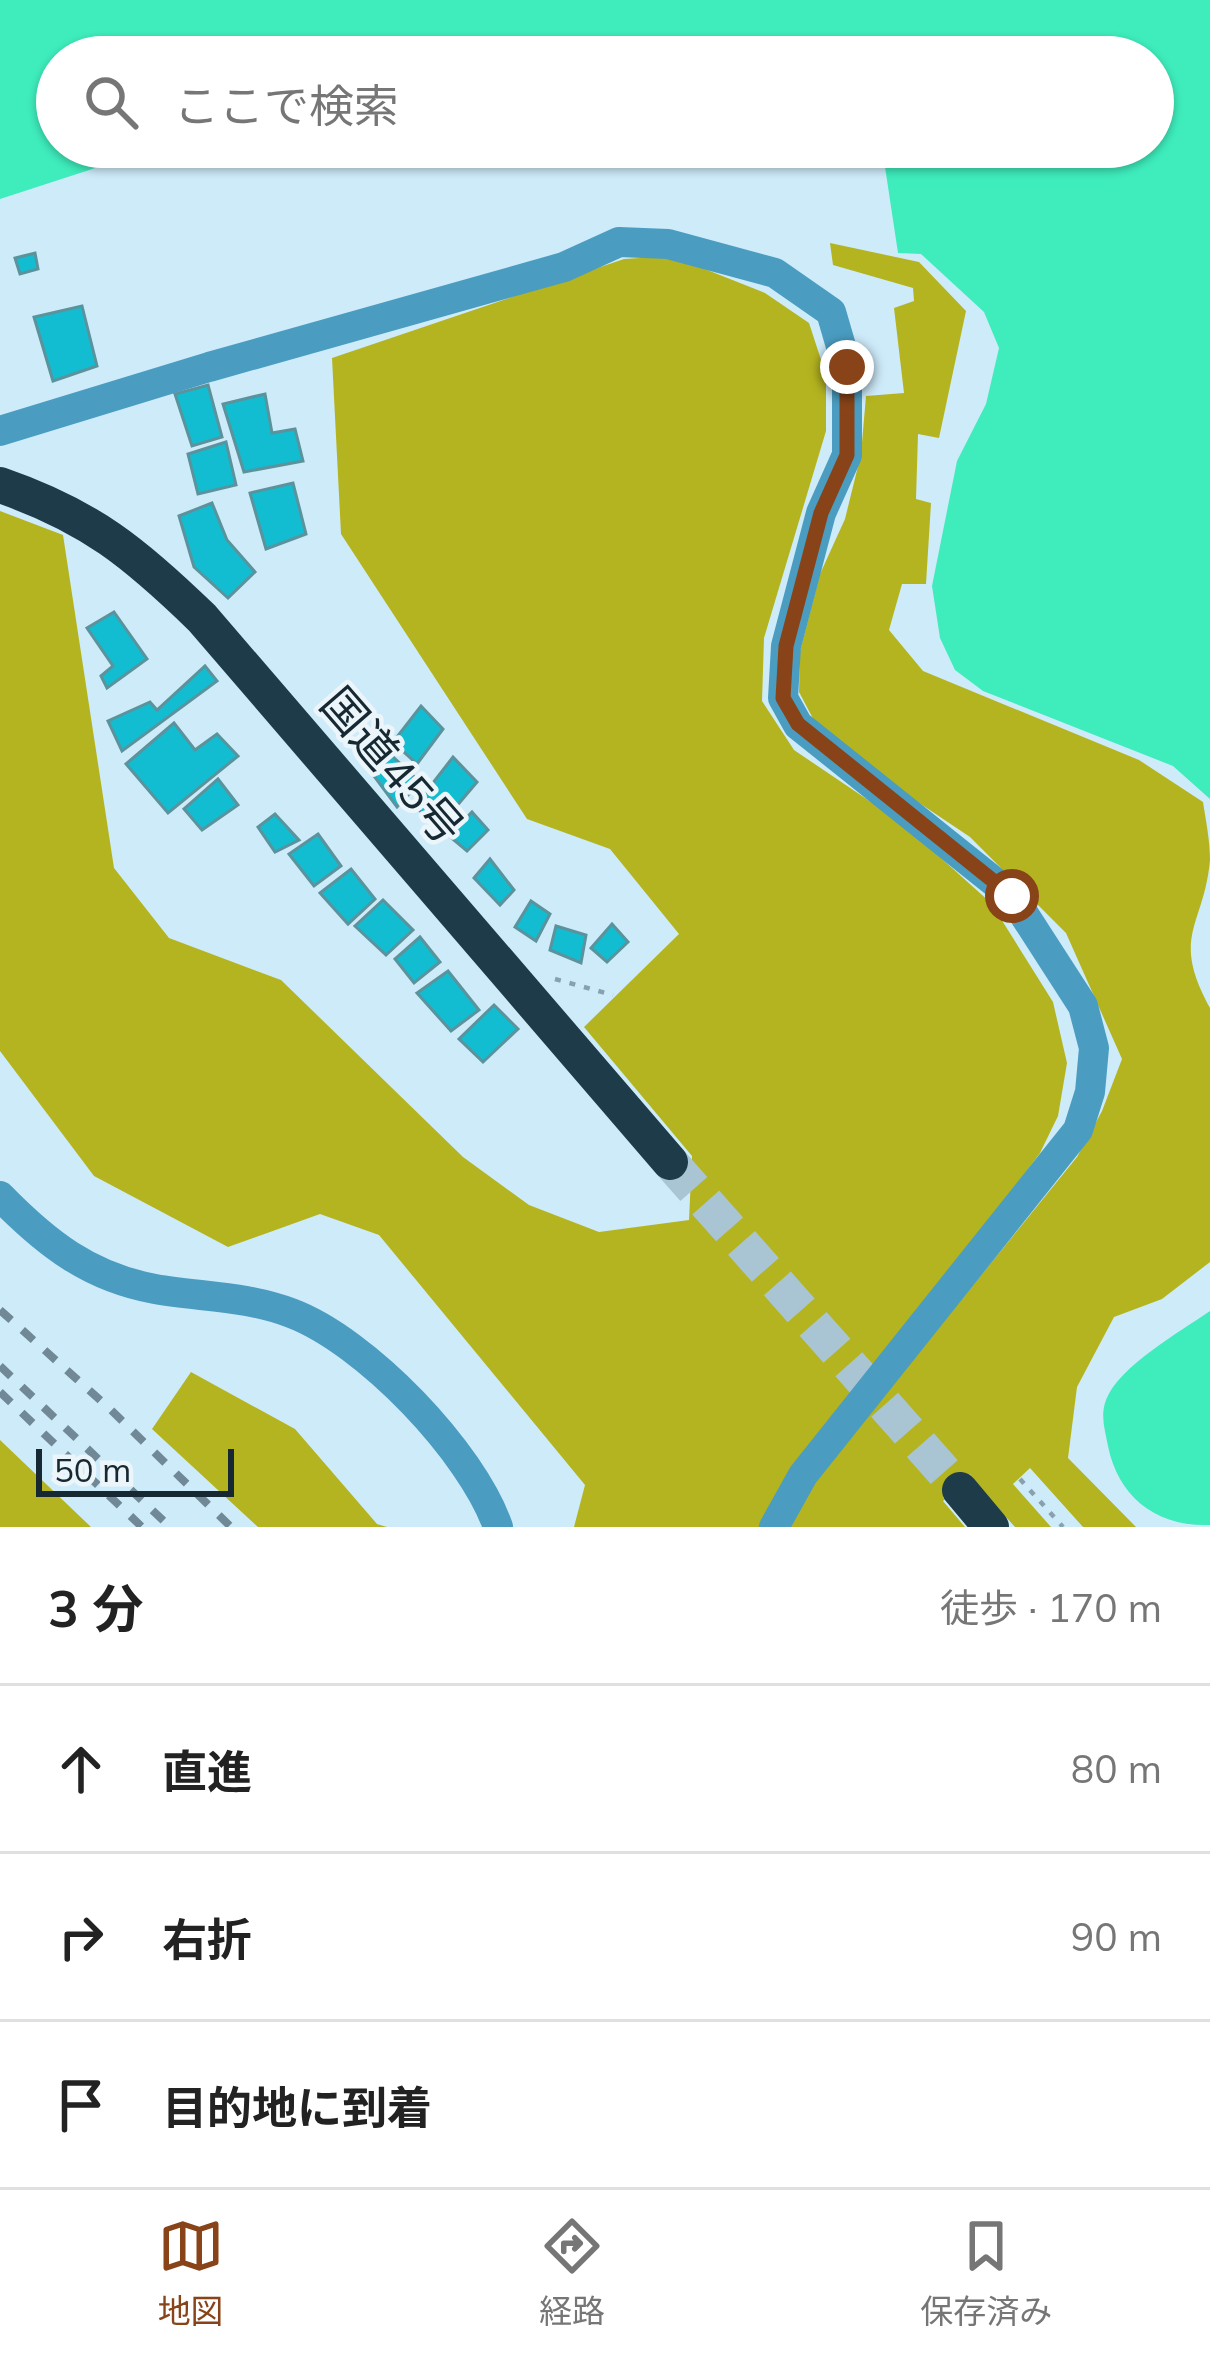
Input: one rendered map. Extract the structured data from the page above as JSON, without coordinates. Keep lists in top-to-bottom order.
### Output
{
  "streets": {
    "highway": ["国道45号"]
  },
  "scale_bar": "50 m",
  "page": {
    "search": "ここで検索",
    "scale": "50 m",
    "heading": ["3 分", "徒歩 · 170 m"],
    "list": [
      ["直進", "80 m"],
      ["右折", "90 m"],
      "目的地に到着"
    ],
    "nav": ["地図", "経路", "保存済み"]
  }
}
